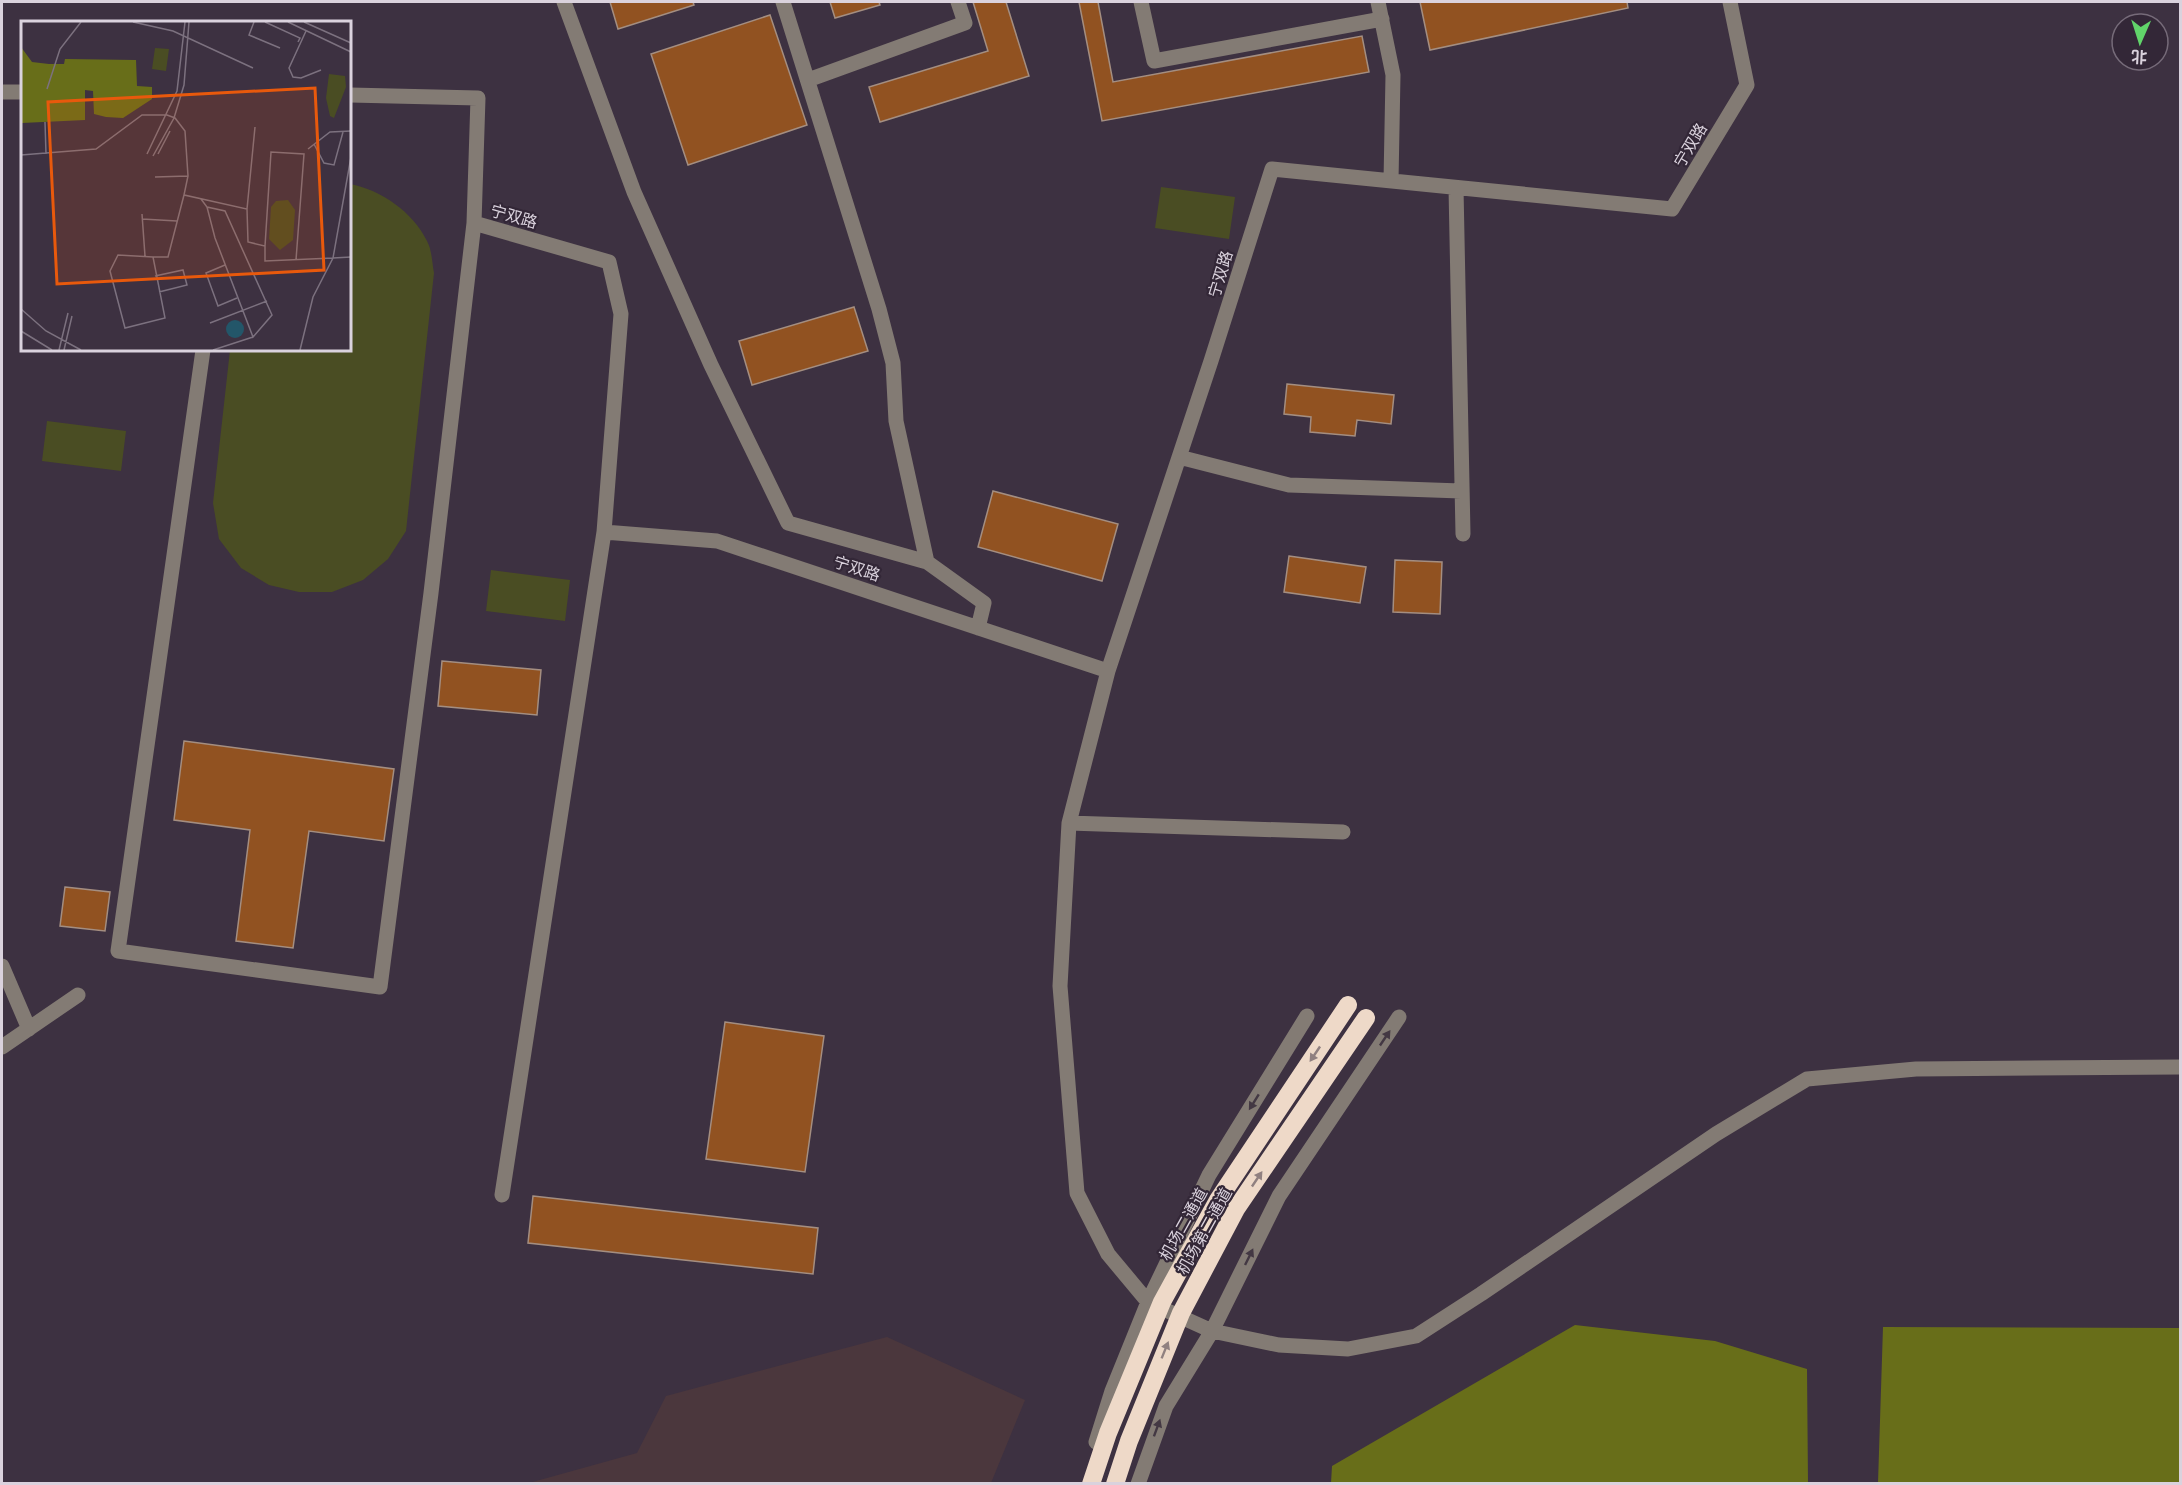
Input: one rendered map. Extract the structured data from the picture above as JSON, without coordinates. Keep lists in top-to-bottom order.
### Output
{
  "streets": {
    "highway": ["机场二通道", "机场第二通道"],
    "street": ["宁双路"]
  },
  "one_way": ["机场二通道", "机场第二通道"],
  "north": "bottom"
}
